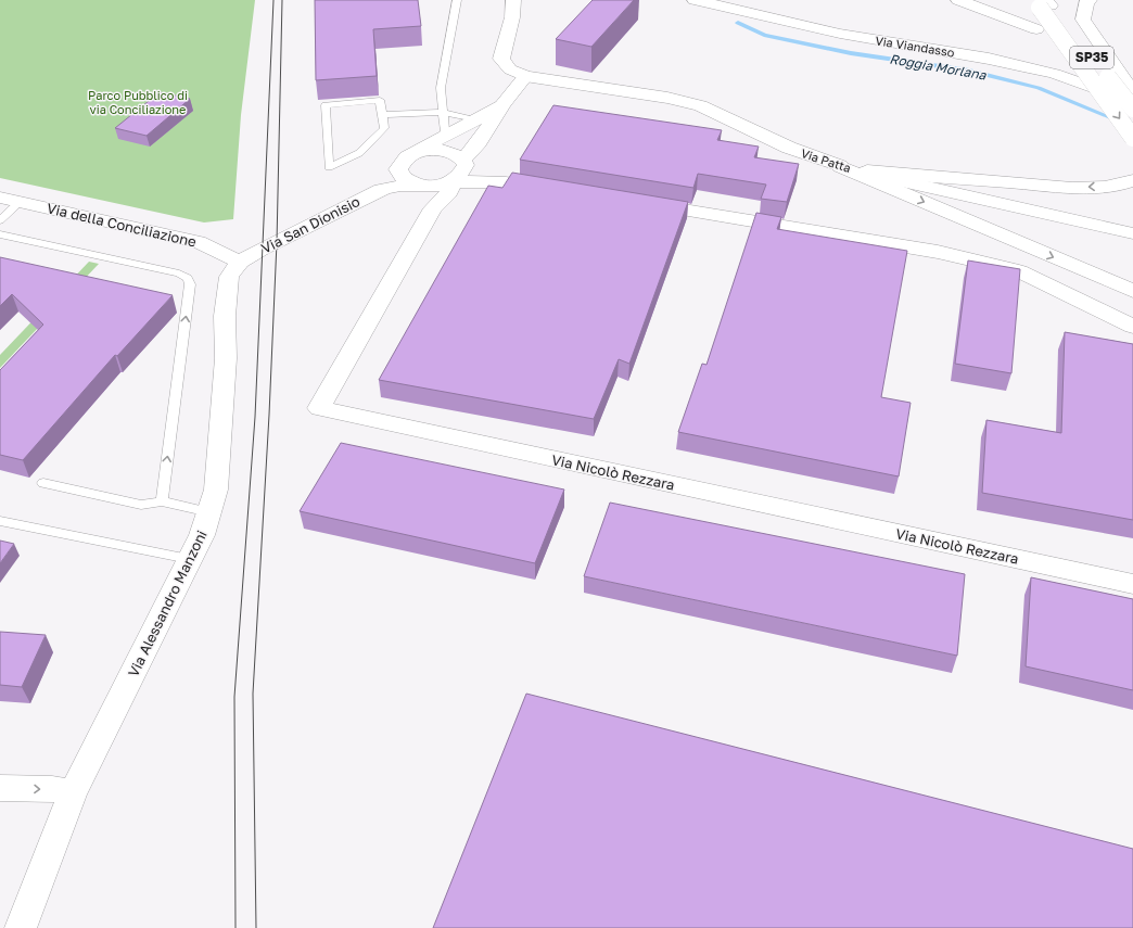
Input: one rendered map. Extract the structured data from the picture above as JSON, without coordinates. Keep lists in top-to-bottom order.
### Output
{
  "streets": {
    "main road": [
      "Via Viandasso",
      "SP35",
      "Via Patta",
      "Via della Conciliazione",
      "Via San Dionisio",
      "Via Nicolò Rezzara",
      "Via Alessandro Manzoni"
    ]
  },
  "crossings": [
    ["Via della Conciliazione", "Via San Dionisio"],
    ["Via della Conciliazione", "Via Alessandro Manzoni"],
    ["Via San Dionisio", "Via Nicolò Rezzara"],
    ["Via San Dionisio", "Via Alessandro Manzoni"]
  ],
  "water": ["Roggia Morlana"],
  "parks": ["Parco Pubblico di via Conciliazione"]
}
